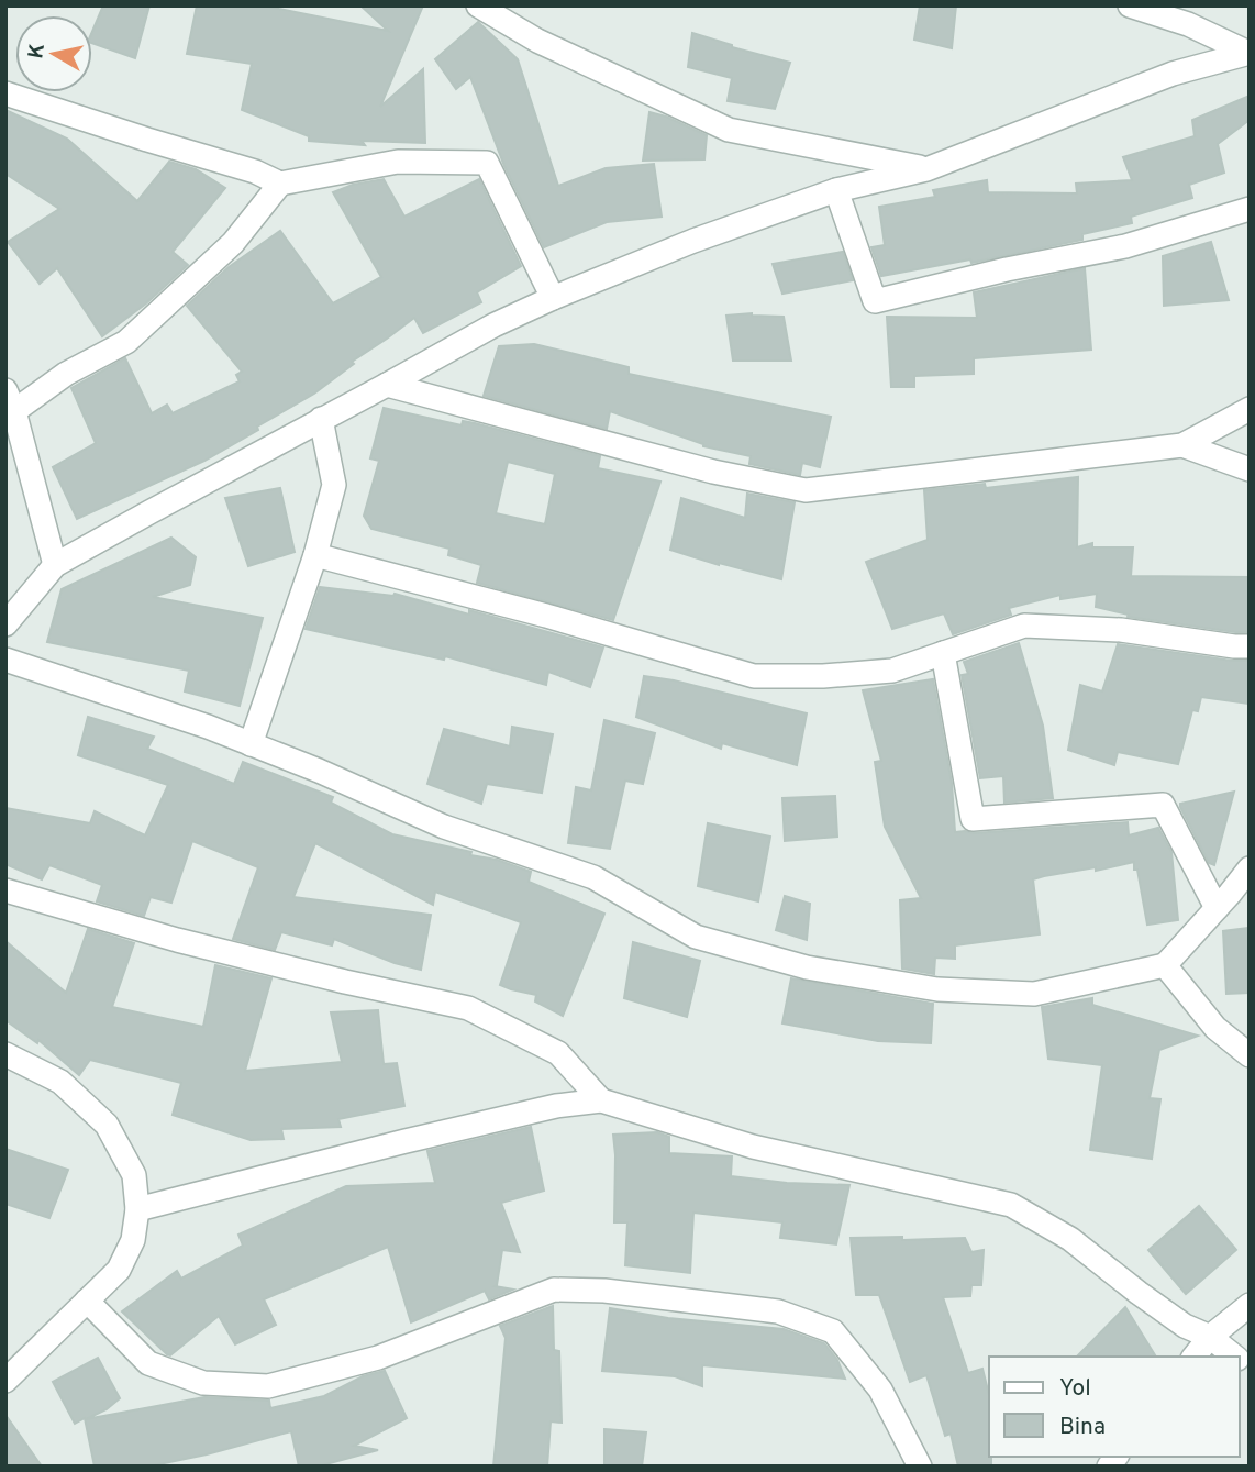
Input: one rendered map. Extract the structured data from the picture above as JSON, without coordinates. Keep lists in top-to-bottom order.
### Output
{
  "legend": ["Yol", "Bina"],
  "north": "left"
}
